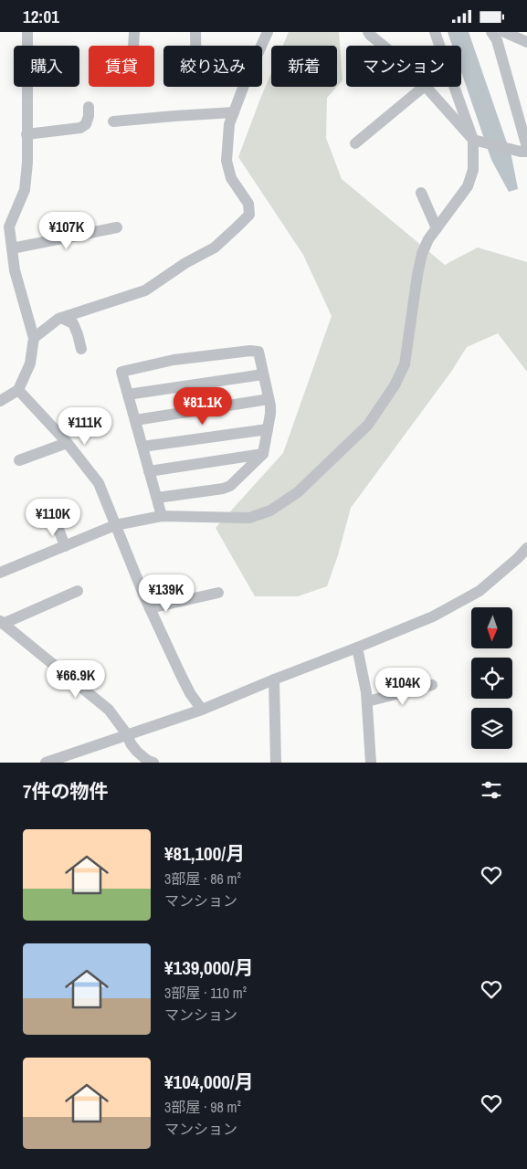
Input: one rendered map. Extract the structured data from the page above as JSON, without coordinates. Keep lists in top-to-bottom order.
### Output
{
  "north": "bottom",
  "page": {
    "status": "12:01",
    "chip": [
      "購入",
      "賃貸",
      "絞り込み",
      "新着",
      "マンション"
    ],
    "price": [
      "¥107K",
      "¥81.1K",
      "¥111K",
      "¥110K",
      "¥139K",
      "¥66.9K",
      "¥104K"
    ],
    "heading": "7件の物件",
    "list": [
      {
        "name": "¥81,100/月",
        "note": "3部屋 · 86 m² · マンション"
      },
      {
        "name": "¥139,000/月",
        "note": "3部屋 · 110 m² · マンション"
      },
      {
        "name": "¥104,000/月",
        "note": "3部屋 · 98 m² · マンション"
      }
    ]
  }
}
